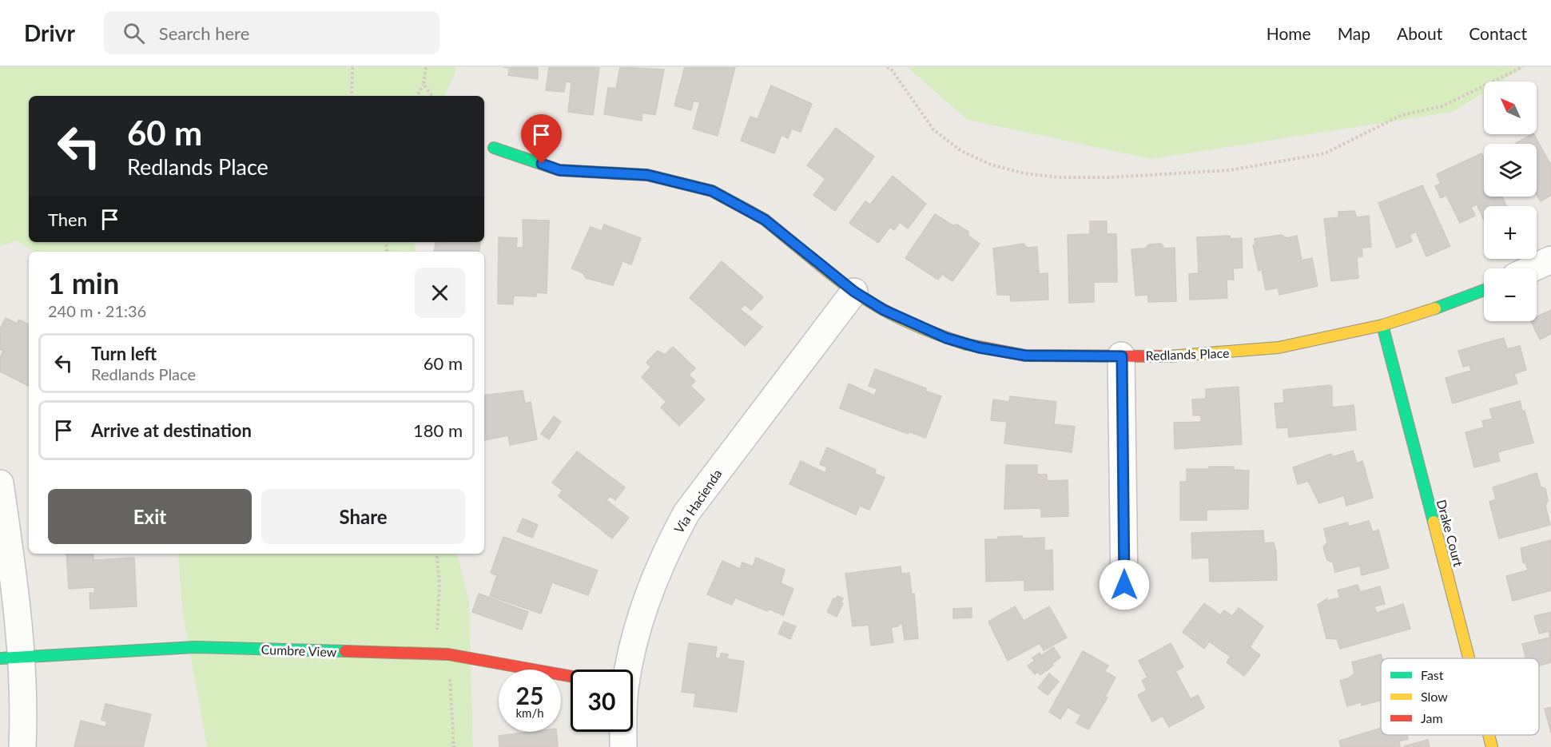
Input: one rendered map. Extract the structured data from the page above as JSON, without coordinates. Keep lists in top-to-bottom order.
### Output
{
  "streets": {
    "street": [
      "Redlands Place",
      "Via Hacienda",
      "Drake Court",
      "Cumbre View"
    ]
  },
  "crossings": [
    ["Redlands Place", "Via Hacienda"],
    ["Redlands Place", "Drake Court"]
  ],
  "legend": ["Fast", "Slow", "Jam"],
  "north": "top left",
  "page": {
    "header": "Drivr",
    "search": "Search here",
    "nav": [
      "Home",
      "Map",
      "About",
      "Contact"
    ],
    "map_buttons": ["+", "−"],
    "turn": ["60 m", "Redlands Place"],
    "then": "Then",
    "heading": ["1 min", "240 m · 21:36"],
    "list": [
      {
        "name": "Turn left",
        "note": "Redlands Place",
        "value": "60 m"
      },
      {
        "name": "Arrive at destination",
        "value": "180 m"
      }
    ],
    "buttons": ["Exit", "Share"],
    "speed": "25 km/h",
    "limit": "30"
  }
}
